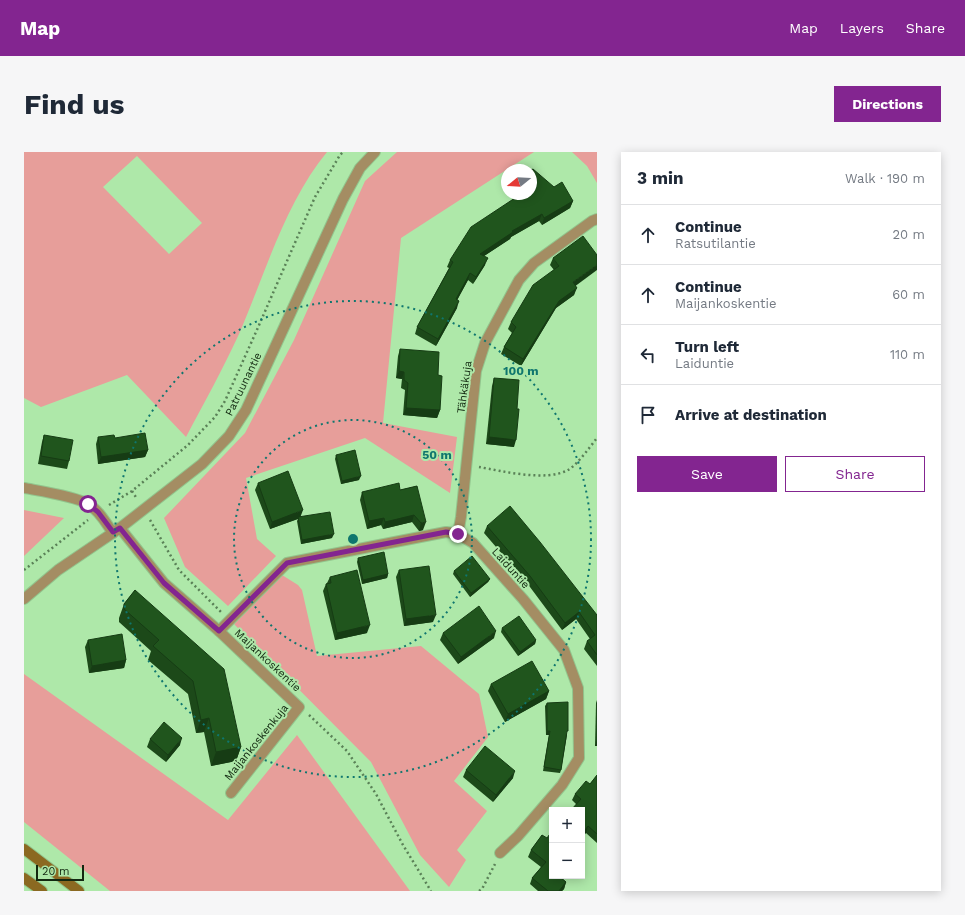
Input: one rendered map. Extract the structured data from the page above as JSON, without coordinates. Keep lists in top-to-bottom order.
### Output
{
  "streets": {
    "street": [
      "Patruunantie",
      "Tähkäkuja",
      "Laiduntie",
      "Maijankoskentie",
      "Maijankoskenkuja"
    ]
  },
  "crossings": [
    ["Patruunantie", "Maijankoskentie"],
    ["Tähkäkuja", "Laiduntie"],
    ["Maijankoskentie", "Maijankoskenkuja"]
  ],
  "scale_bar": "20 m",
  "north": "left",
  "page": {
    "header": "Map",
    "nav": ["Map", "Layers", "Share"],
    "buttons": [
      "Directions",
      ["Save", "Share"]
    ],
    "title": "Find us",
    "heading": ["3 min", "Walk · 190 m"],
    "list": [
      ["Continue", "Ratsutilantie", "20 m"],
      ["Continue", "Maijankoskentie", "60 m"],
      ["Turn left", "Laiduntie", "110 m"],
      "Arrive at destination"
    ],
    "map_buttons": ["+", "−"],
    "scale": "20 m"
  },
  "rings": ["100 m", "50 m"]
}
